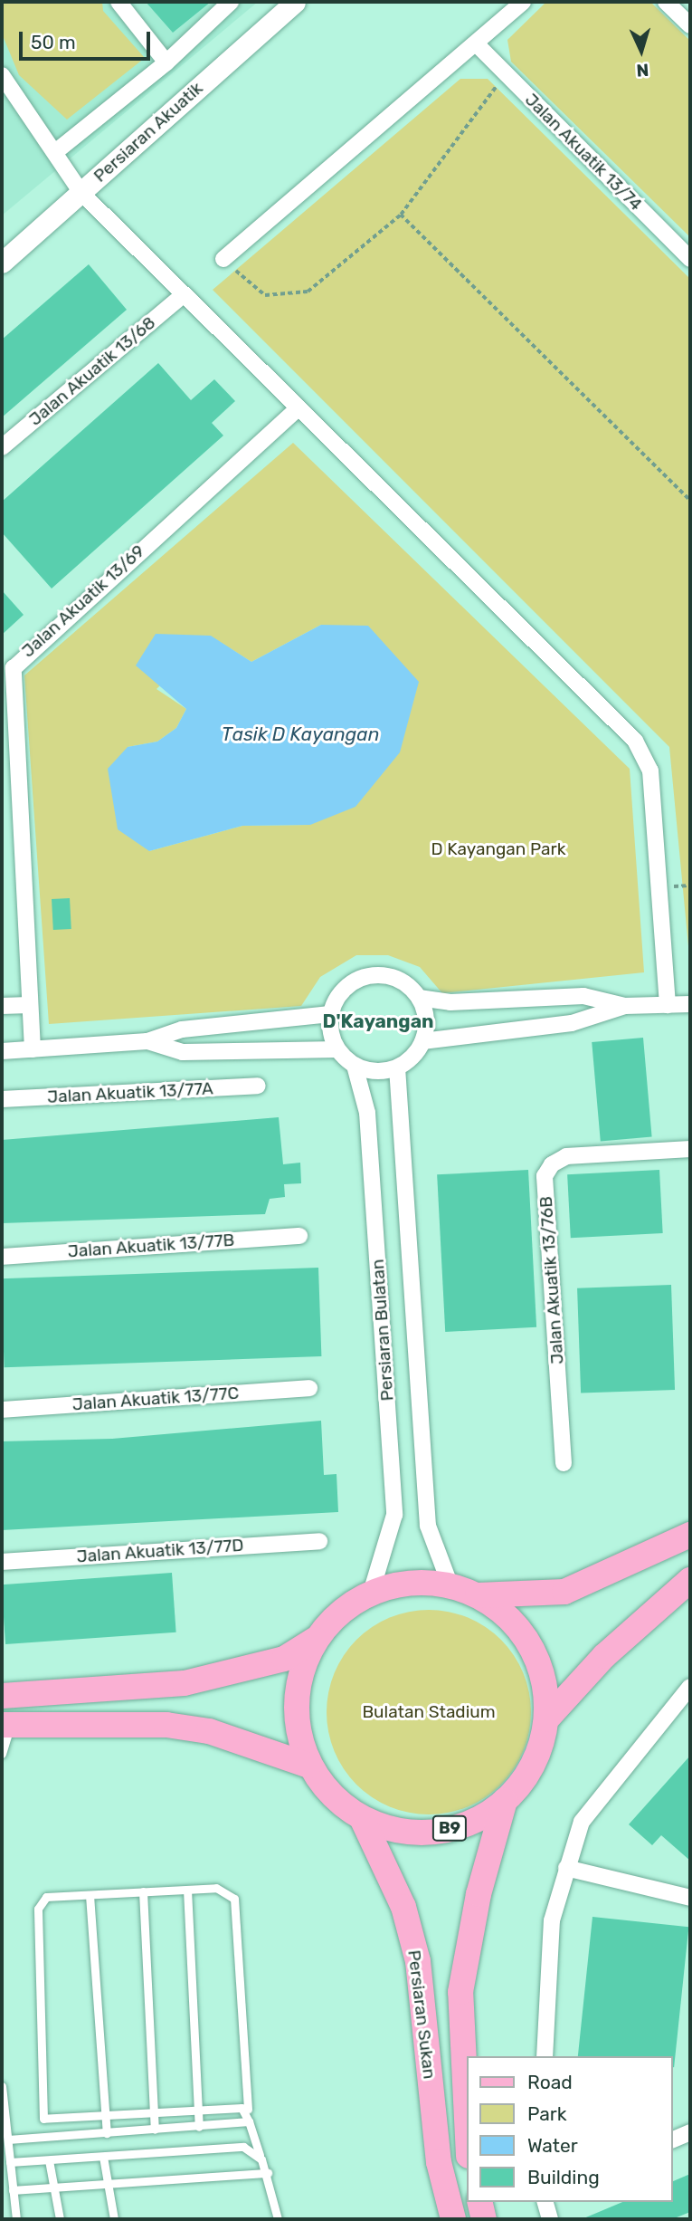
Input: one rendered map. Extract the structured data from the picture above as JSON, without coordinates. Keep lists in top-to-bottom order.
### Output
{
  "streets": {
    "main road": ["B9", "Persiaran Sukan"],
    "street": [
      "Persiaran Akuatik",
      "Jalan Akuatik 13/74",
      "Jalan Akuatik 13/68",
      "Jalan Akuatik 13/69",
      "Jalan Akuatik 13/77A",
      "Jalan Akuatik 13/77B",
      "Jalan Akuatik 13/76B",
      "Persiaran Bulatan",
      "Jalan Akuatik 13/77C",
      "Jalan Akuatik 13/77D"
    ]
  },
  "crossings": [
    ["Persiaran Bulatan", "B9"],
    ["B9", "Persiaran Sukan"]
  ],
  "districts": ["D'Kayangan"],
  "water": ["Tasik D Kayangan"],
  "parks": ["D Kayangan Park", "Bulatan Stadium"],
  "legend": [
    "Road",
    "Park",
    "Water",
    "Building"
  ],
  "scale_bar": "50 m",
  "north": "bottom"
}
